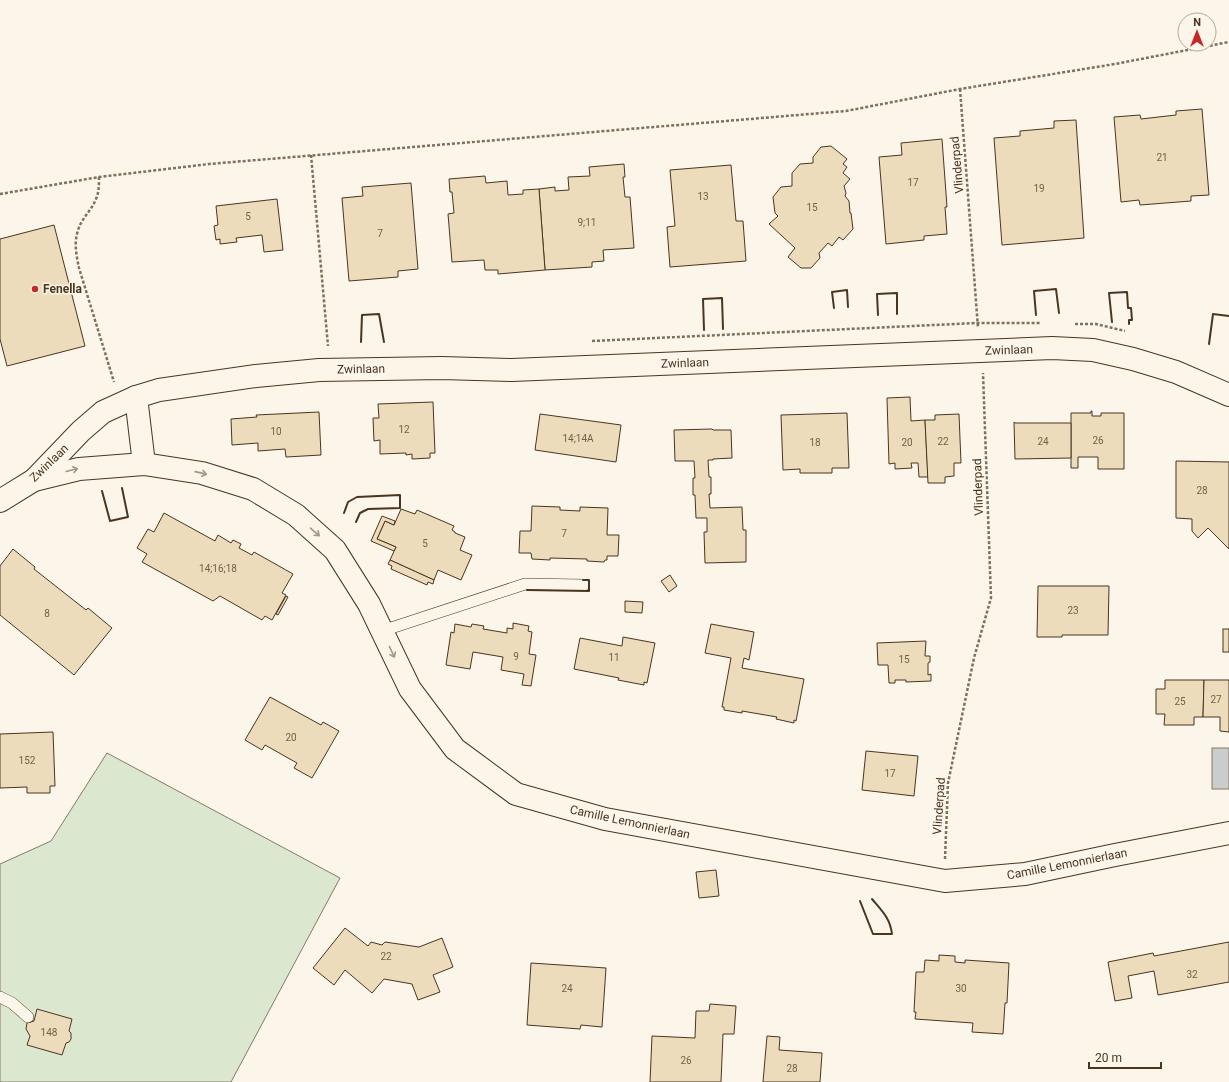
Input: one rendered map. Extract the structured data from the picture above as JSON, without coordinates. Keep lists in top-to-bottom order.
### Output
{
  "streets": {
    "street": ["Zwinlaan", "Camille Lemonnierlaan"],
    "path": ["Vlinderpad"]
  },
  "crossings": [
    ["Vlinderpad", "Zwinlaan"],
    ["Vlinderpad", "Camille Lemonnierlaan"],
    ["Zwinlaan", "Camille Lemonnierlaan"]
  ],
  "one_way": ["Camille Lemonnierlaan"],
  "places": ["Fenella"],
  "house_numbers": [
    "21",
    "17",
    "19",
    "13",
    "15",
    "5",
    "9;11",
    "7",
    "12",
    "10",
    "14;14A",
    "26",
    "22",
    "24",
    "18",
    "20",
    "28",
    "7",
    "5",
    "14;16;18",
    "23",
    "8",
    "9",
    "11",
    "15",
    "27",
    "25",
    "20",
    "152",
    "17",
    "22",
    "32",
    "24",
    "30",
    "148",
    "26",
    "28"
  ],
  "scale_bar": "20 m",
  "north": "top"
}
